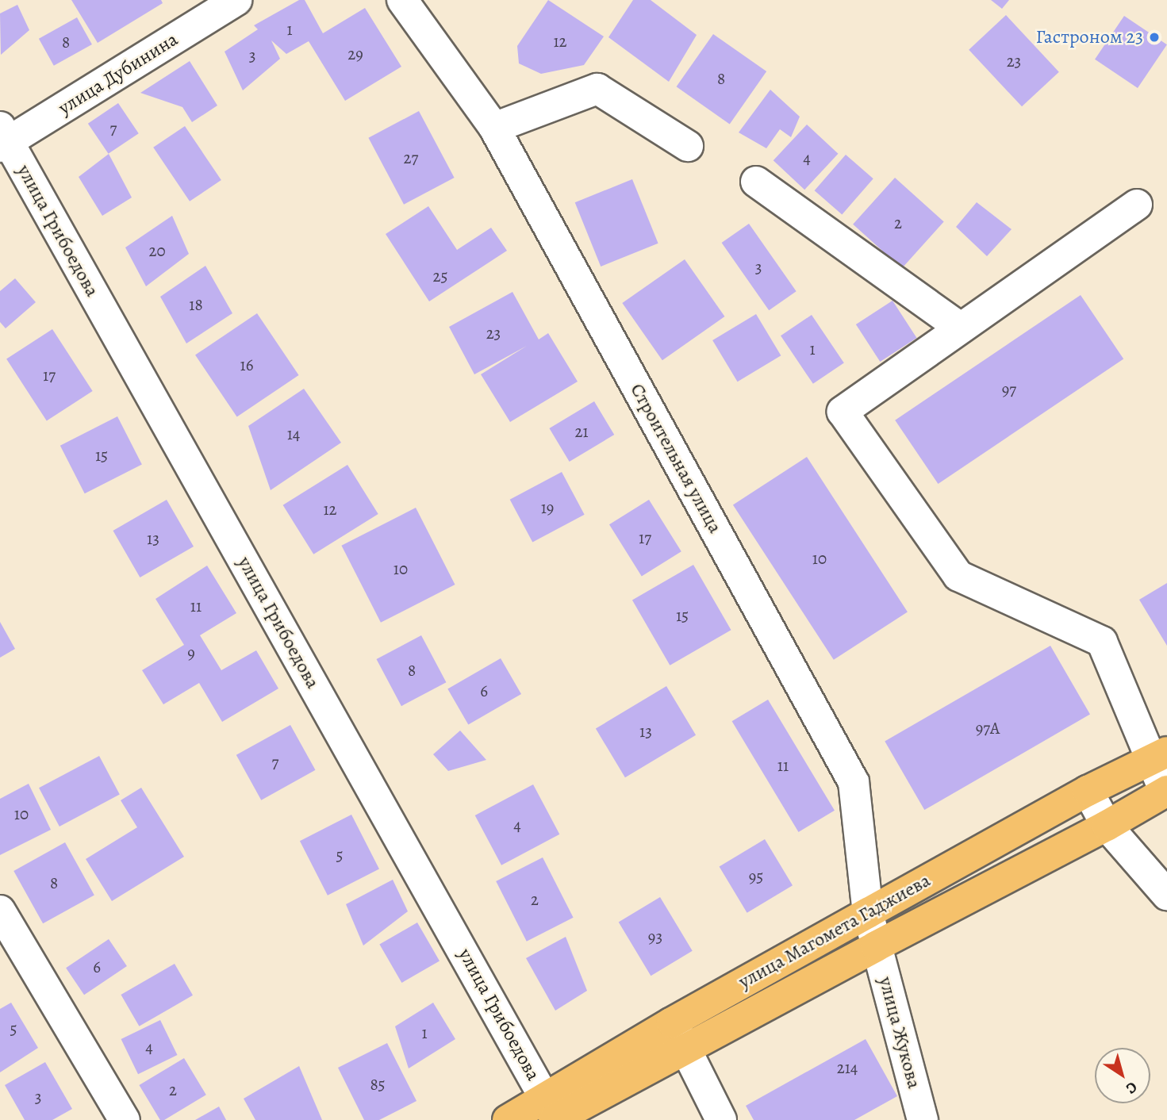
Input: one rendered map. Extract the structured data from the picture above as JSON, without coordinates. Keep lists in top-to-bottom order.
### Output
{
  "streets": {
    "main road": ["улица Магомета Гаджиева"],
    "street": [
      "улица Дубинина",
      "улица Грибоедова",
      "Строительная улица",
      "улица Жукова"
    ]
  },
  "crossings": [
    ["улица Дубинина", "улица Грибоедова"],
    ["улица Грибоедова", "улица Магомета Гаджиева"],
    ["Строительная улица", "улица Магомета Гаджиева"],
    ["Строительная улица", "улица Жукова"],
    ["улица Магомета Гаджиева", "улица Жукова"]
  ],
  "places": ["Гастроном 23"],
  "house_numbers": [
    "1",
    "12",
    "8",
    "29",
    "3",
    "23",
    "8",
    "7",
    "27",
    "4",
    "2",
    "20",
    "3",
    "25",
    "18",
    "23",
    "1",
    "16",
    "17",
    "97",
    "21",
    "14",
    "15",
    "19",
    "12",
    "17",
    "13",
    "10",
    "10",
    "11",
    "15",
    "9",
    "8",
    "6",
    "97А",
    "13",
    "7",
    "11",
    "10",
    "4",
    "5",
    "95",
    "8",
    "2",
    "93",
    "6",
    "5",
    "1",
    "4",
    "214",
    "85",
    "2",
    "3"
  ],
  "north": "bottom right"
}
